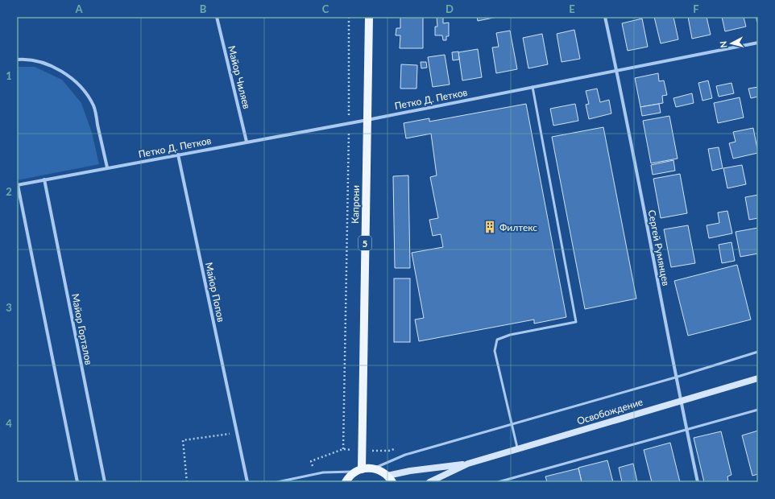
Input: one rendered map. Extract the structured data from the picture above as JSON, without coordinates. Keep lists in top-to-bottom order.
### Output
{
  "streets": {
    "main road": ["Капрони", "5", "Освобождение"],
    "street": [
      "Майор Чиляев",
      "Петко Д. Петков",
      "Сергей Румянцев",
      "Майор Попов",
      "Майор Горталов"
    ]
  },
  "crossings": [
    ["Майор Чиляев", "Петко Д. Петков"],
    ["Петко Д. Петков", "Капрони"],
    ["Петко Д. Петков", "Сергей Румянцев"],
    ["Петко Д. Петков", "Майор Попов"],
    ["Петко Д. Петков", "Майор Горталов"],
    ["Сергей Румянцев", "Освобождение"]
  ],
  "places": {
    "building": ["Филтекс"]
  },
  "north": "left",
  "grid": {
    "columns": [
      "A",
      "B",
      "C",
      "D",
      "E",
      "F"
    ],
    "rows": [
      "1",
      "2",
      "3",
      "4"
    ]
  }
}
